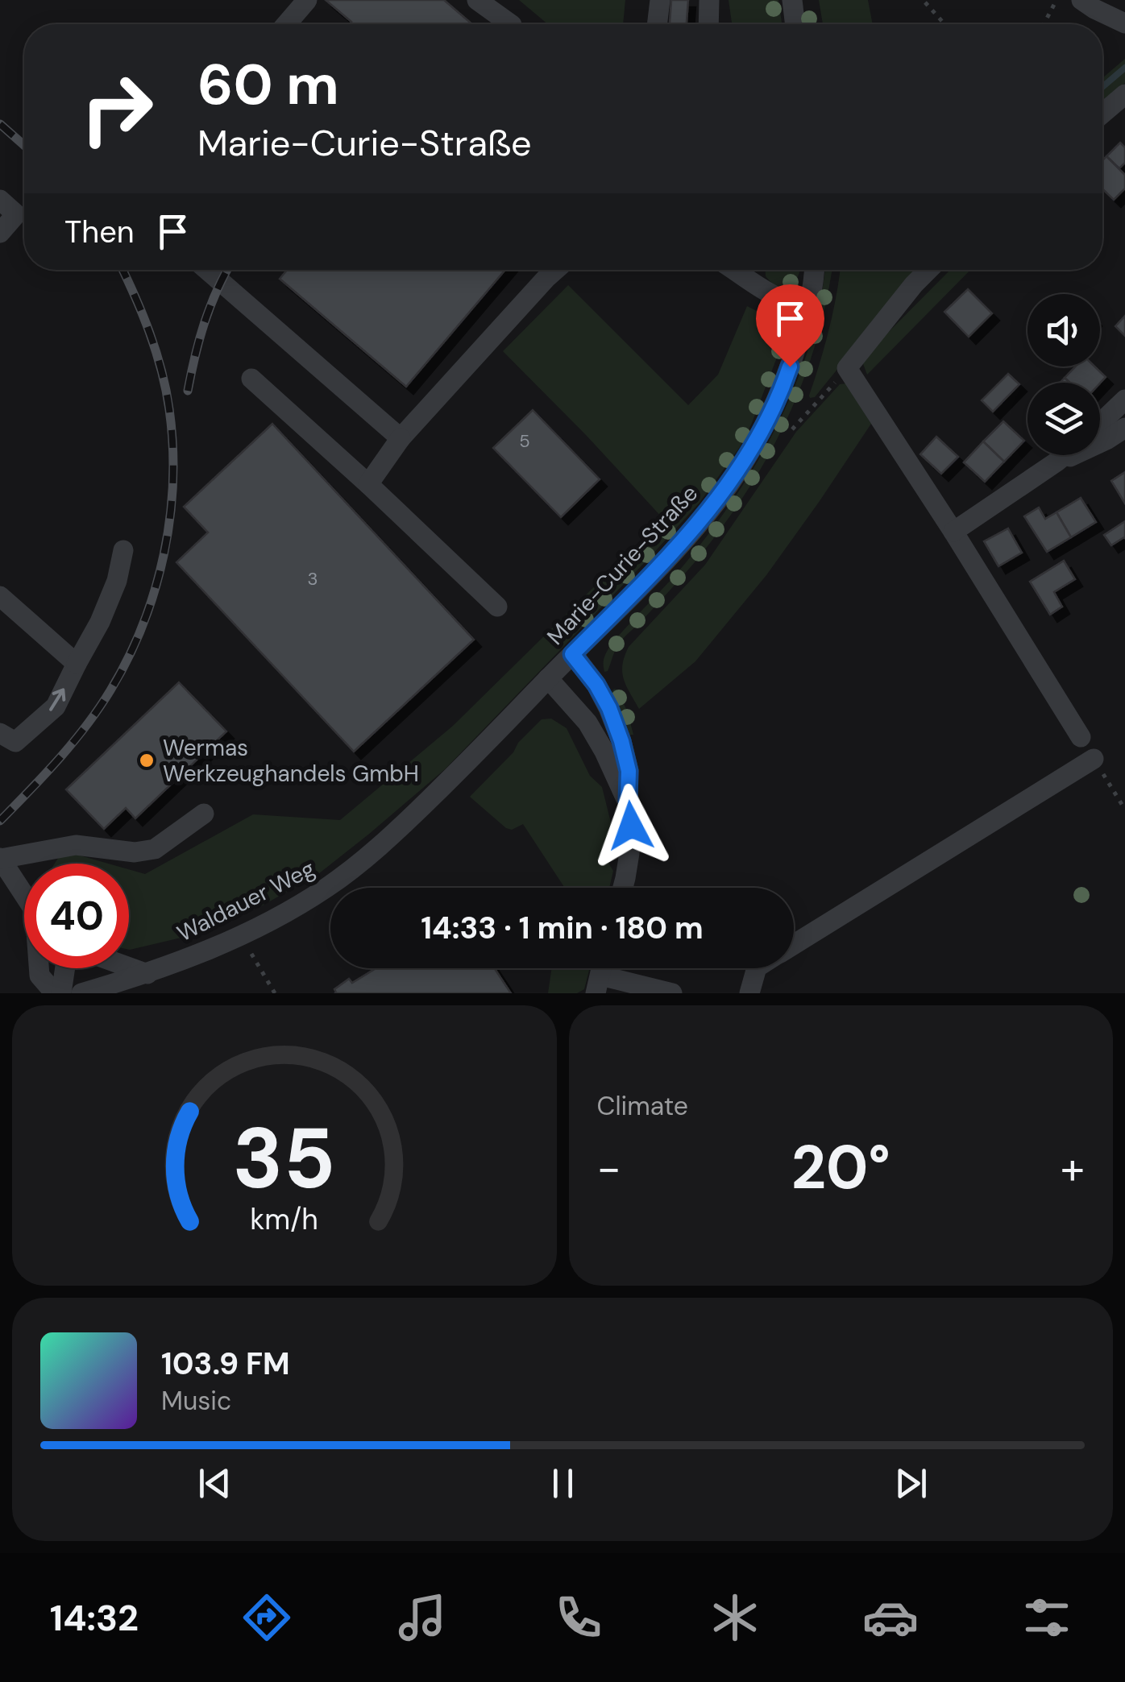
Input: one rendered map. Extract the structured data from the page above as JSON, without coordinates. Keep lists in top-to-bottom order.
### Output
{
  "streets": {
    "street": ["Marie-Curie-Straße", "Waldauer Weg"]
  },
  "crossings": [
    ["Marie-Curie-Straße", "Waldauer Weg"]
  ],
  "places": ["Wermas Werkzeughandels GmbH"],
  "house_numbers": ["5", "3"],
  "page": {
    "turn": ["60 m", "Marie-Curie-Straße"],
    "then": "Then",
    "limit": "40",
    "trip": "14:33 · 1 min · 180 m",
    "tile": "Climate",
    "heat": ["−", "20°", "+"],
    "song": ["103.9 FM", "Music"],
    "tabs": "14:32",
    "gauge": ["35", "km/h"]
  }
}
